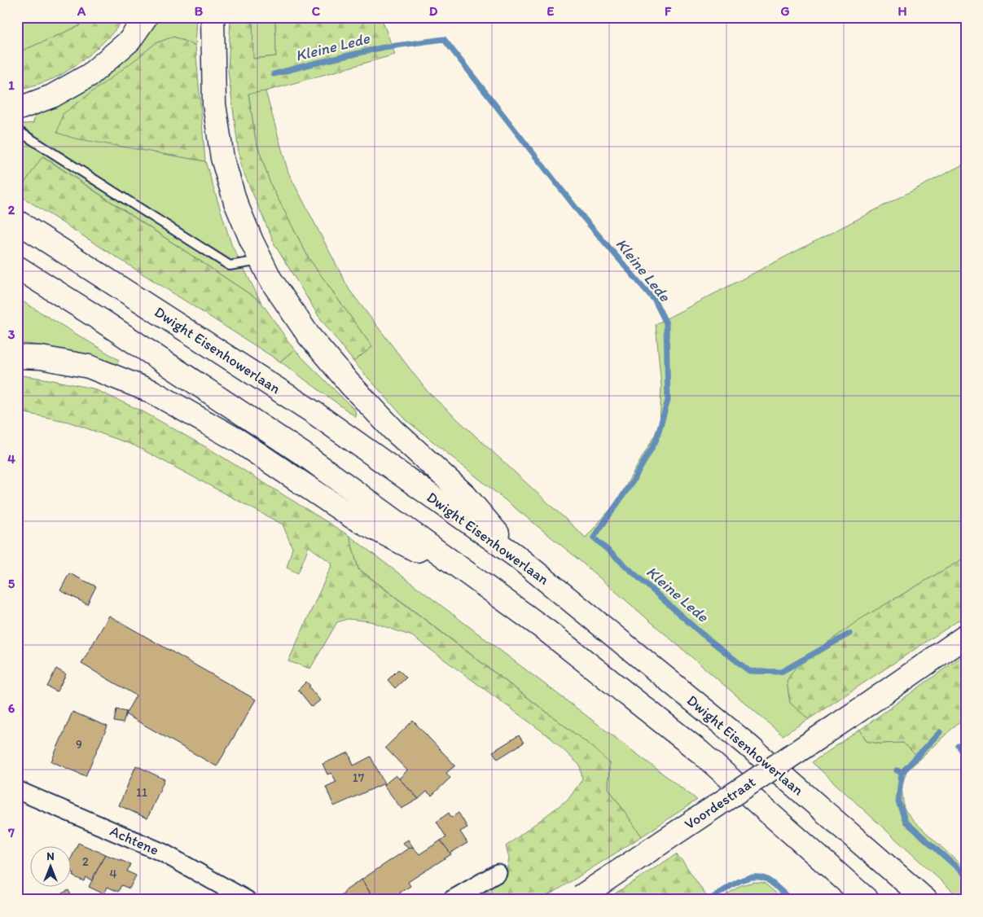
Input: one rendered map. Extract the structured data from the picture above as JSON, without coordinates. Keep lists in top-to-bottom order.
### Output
{
  "streets": {
    "main road": ["Dwight Eisenhowerlaan", "Voordestraat"],
    "street": ["Achtene"]
  },
  "water": ["Kleine Lede"],
  "house_numbers": [
    "9",
    "17",
    "11",
    "2",
    "4"
  ],
  "north": "top",
  "grid": {
    "columns": [
      "A",
      "B",
      "C",
      "D",
      "E",
      "F",
      "G",
      "H"
    ],
    "rows": [
      "1",
      "2",
      "3",
      "4",
      "5",
      "6",
      "7"
    ]
  }
}
